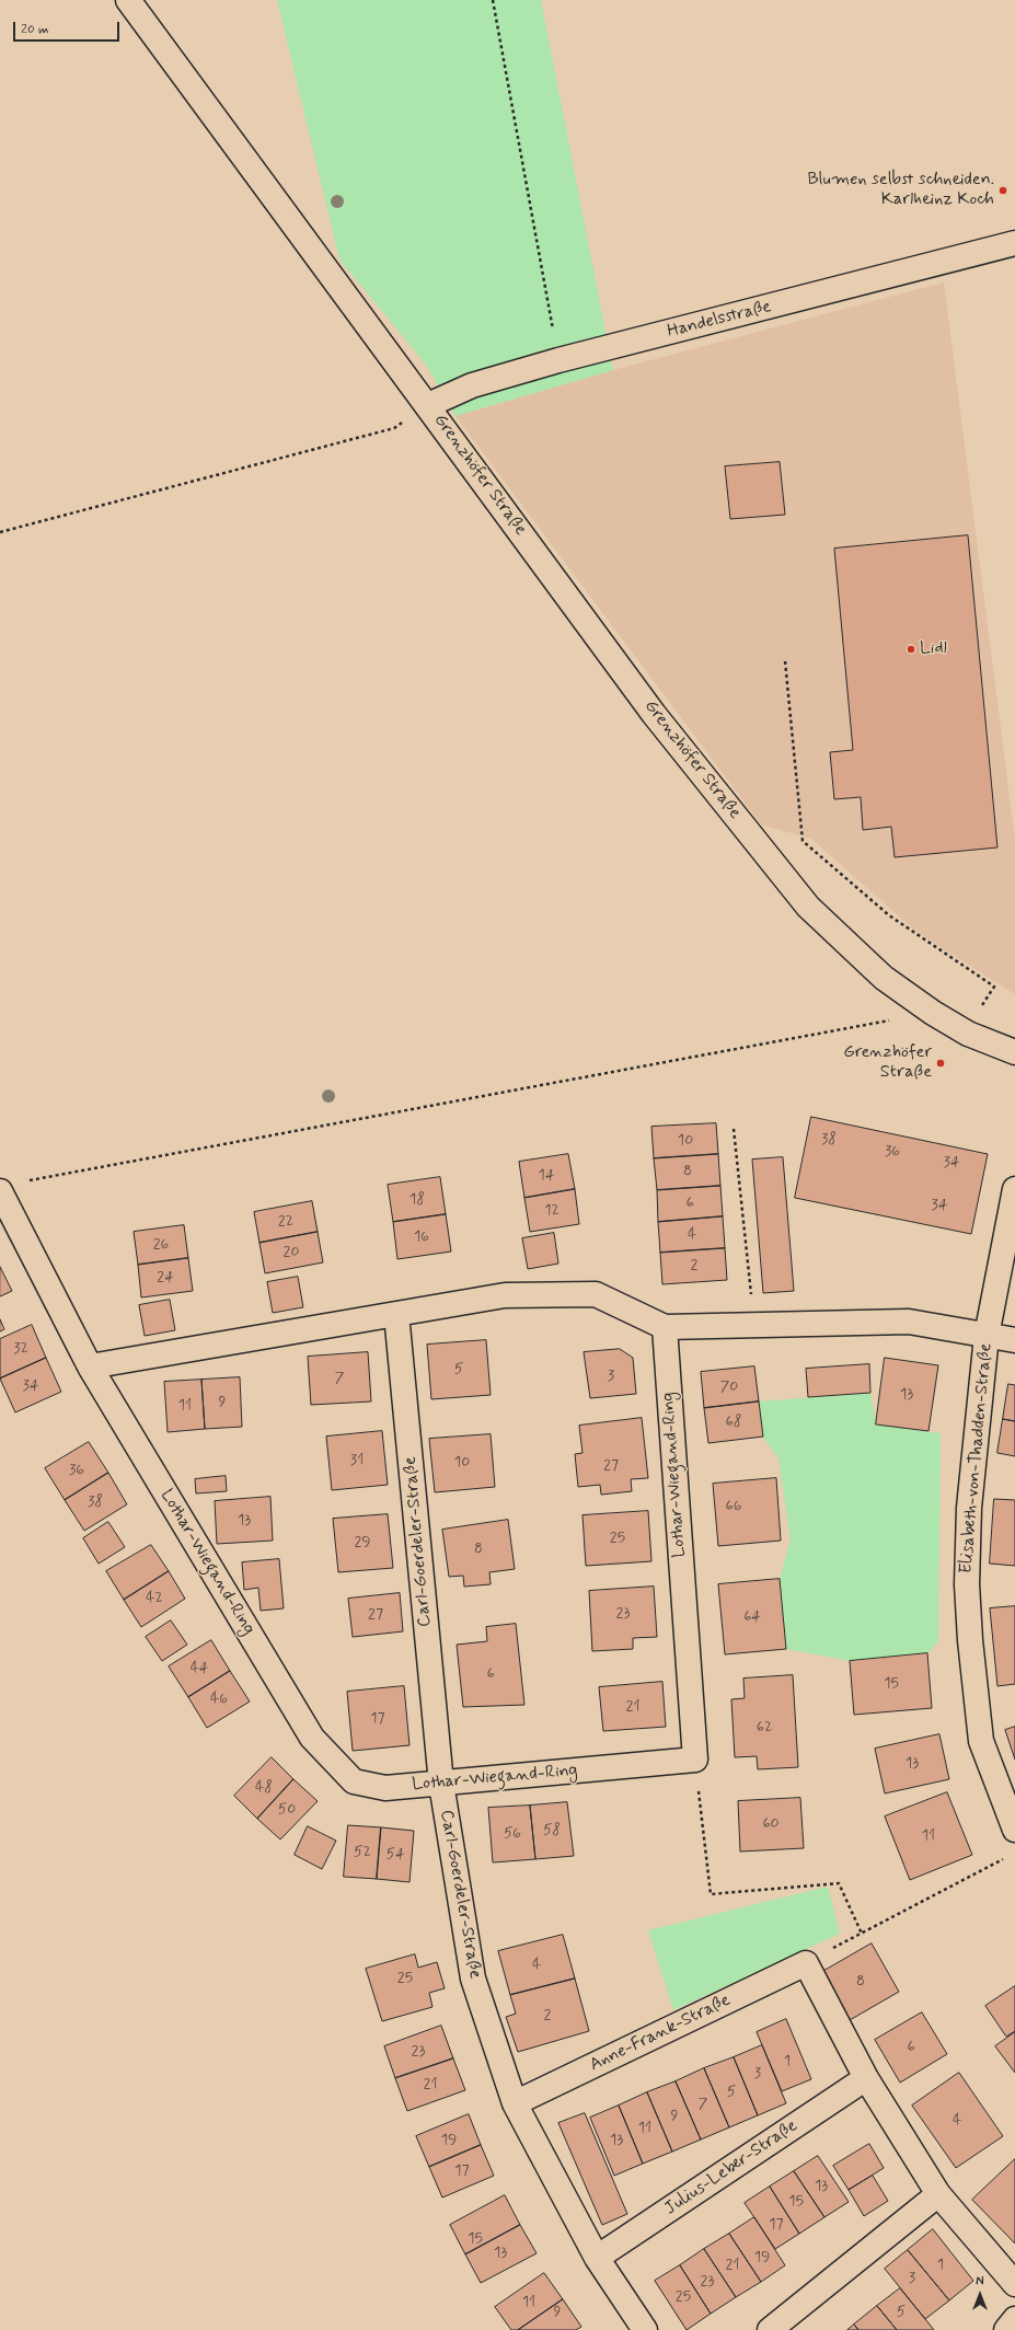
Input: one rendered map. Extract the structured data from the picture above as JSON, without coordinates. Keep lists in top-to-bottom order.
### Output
{
  "streets": {
    "street": [
      "Handelsstraße",
      "Grenzhöfer Straße",
      "Elisabeth-von-Thadden-Straße",
      "Lothar-Wiegand-Ring",
      "Carl-Goerdeler-Straße",
      "Anne-Frank-Straße",
      "Julius-Leber-Straße"
    ]
  },
  "crossings": [
    ["Handelsstraße", "Grenzhöfer Straße"],
    ["Lothar-Wiegand-Ring", "Carl-Goerdeler-Straße"],
    ["Carl-Goerdeler-Straße", "Anne-Frank-Straße"],
    ["Carl-Goerdeler-Straße", "Julius-Leber-Straße"]
  ],
  "places": ["Blumen selbst schneiden. Karlheinz Koch", "Lidl", "Grenzhöfer Straße"],
  "house_numbers": [
    "38",
    "10",
    "36",
    "34",
    "8",
    "14",
    "18",
    "6",
    "34",
    "12",
    "22",
    "4",
    "16",
    "26",
    "20",
    "2",
    "24",
    "32",
    "5",
    "3",
    "7",
    "34",
    "70",
    "13",
    "9",
    "11",
    "68",
    "31",
    "10",
    "27",
    "36",
    "38",
    "66",
    "13",
    "25",
    "29",
    "8",
    "42",
    "23",
    "27",
    "64",
    "44",
    "6",
    "15",
    "46",
    "21",
    "17",
    "62",
    "13",
    "48",
    "50",
    "60",
    "58",
    "56",
    "11",
    "52",
    "54",
    "4",
    "25",
    "8",
    "2",
    "6",
    "23",
    "1",
    "3",
    "21",
    "5",
    "7",
    "9",
    "4",
    "11",
    "19",
    "13",
    "17",
    "13",
    "15",
    "17",
    "15",
    "13",
    "19",
    "21",
    "1",
    "3",
    "23",
    "25",
    "11",
    "9",
    "5"
  ],
  "scale_bar": "20 m",
  "north": "top"
}
